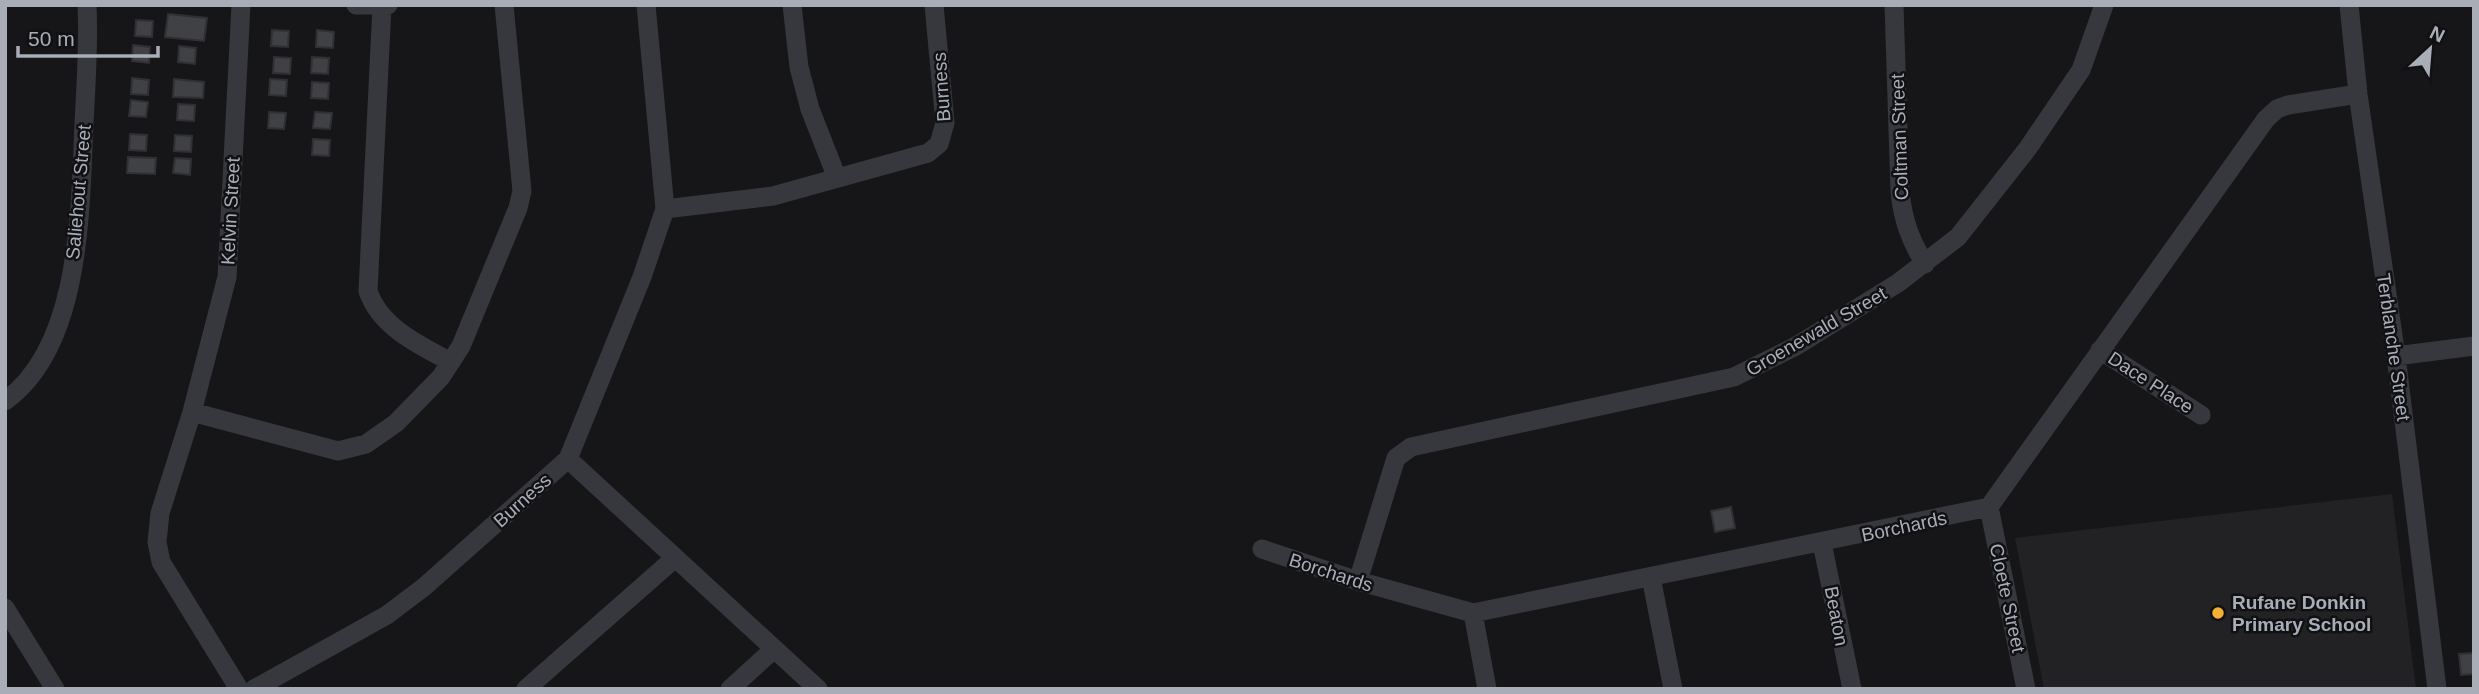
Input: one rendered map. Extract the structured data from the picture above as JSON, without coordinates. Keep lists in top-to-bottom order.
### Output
{
  "streets": {
    "street": [
      "Burness",
      "Coltman Street",
      "Saliehout Street",
      "Kelvin Street",
      "Groenewald Street",
      "Terblanche Street",
      "Dace Place",
      "Borchards",
      "Cloete Street",
      "Beaton"
    ]
  },
  "crossings": [
    ["Coltman Street", "Groenewald Street"],
    ["Groenewald Street", "Borchards"],
    ["Borchards", "Cloete Street"],
    ["Borchards", "Beaton"]
  ],
  "places": ["Rufane Donkin Primary School"],
  "scale_bar": "50 m",
  "north": "top right"
}
